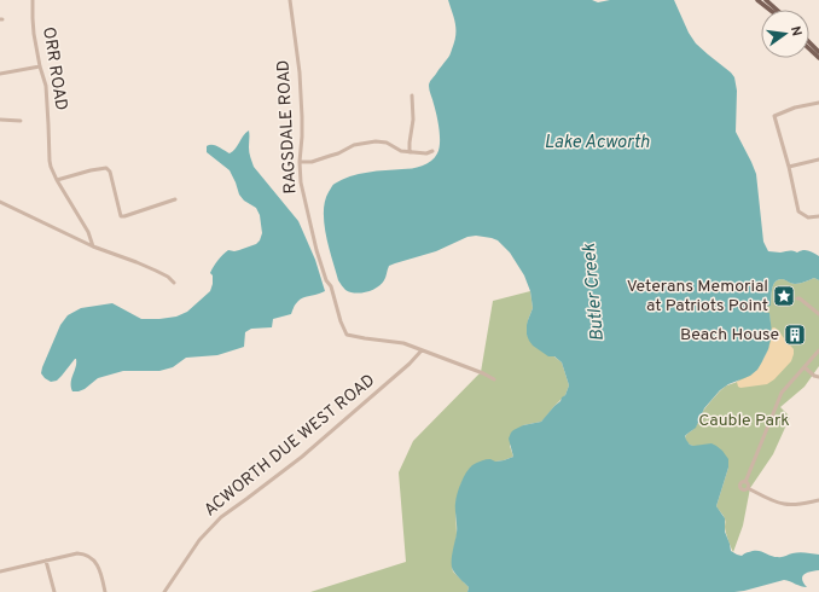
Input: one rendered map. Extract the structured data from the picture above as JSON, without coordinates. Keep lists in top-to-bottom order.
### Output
{
  "streets": {
    "street": ["ORR ROAD", "RAGSDALE ROAD", "ACWORTH DUE WEST ROAD"]
  },
  "crossings": [
    ["RAGSDALE ROAD", "ACWORTH DUE WEST ROAD"]
  ],
  "water": ["Lake Acworth", "Butler Creek"],
  "parks": ["Cauble Park"],
  "places": {
    "place": ["Veterans Memorial at Patriots Point"],
    "building": ["Beach House"]
  },
  "north": "right"
}
